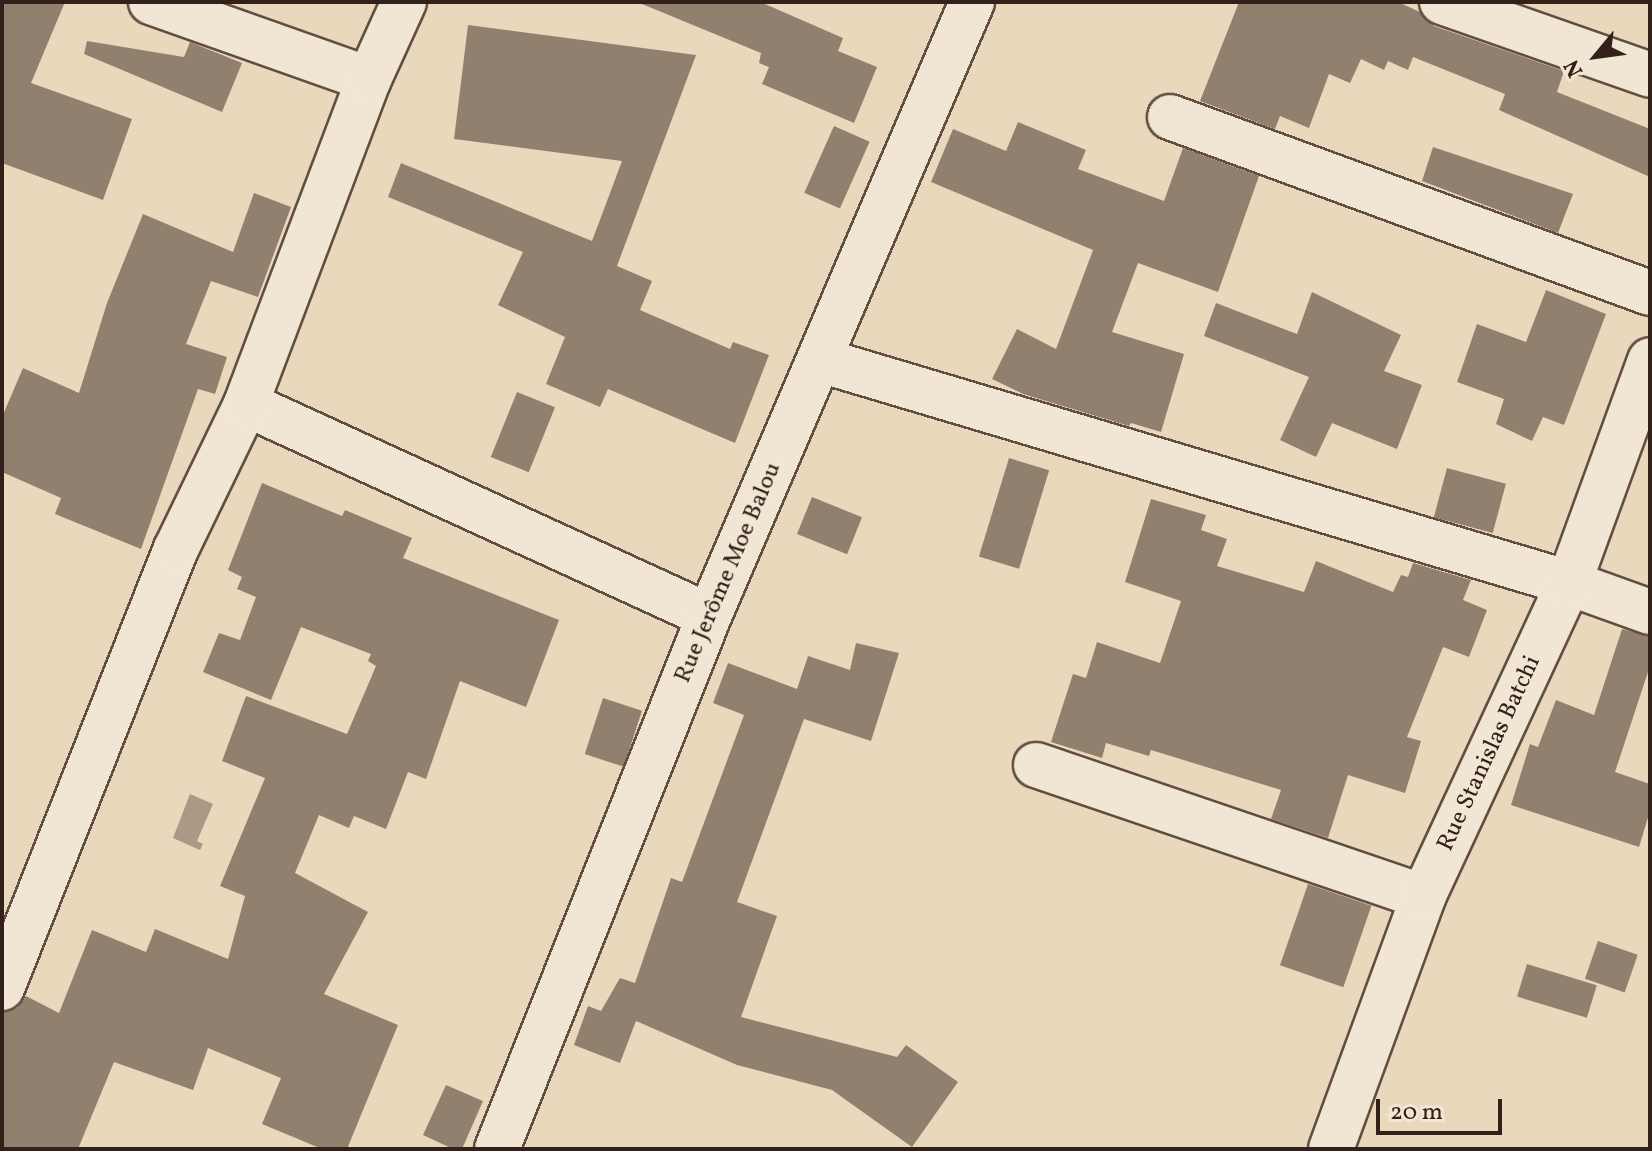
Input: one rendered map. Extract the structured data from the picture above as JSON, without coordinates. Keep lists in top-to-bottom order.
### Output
{
  "streets": {
    "street": ["Rue Jerôme Moe Balou", "Rue Stanislas Batchi"]
  },
  "scale_bar": "20 m",
  "north": "bottom left"
}
